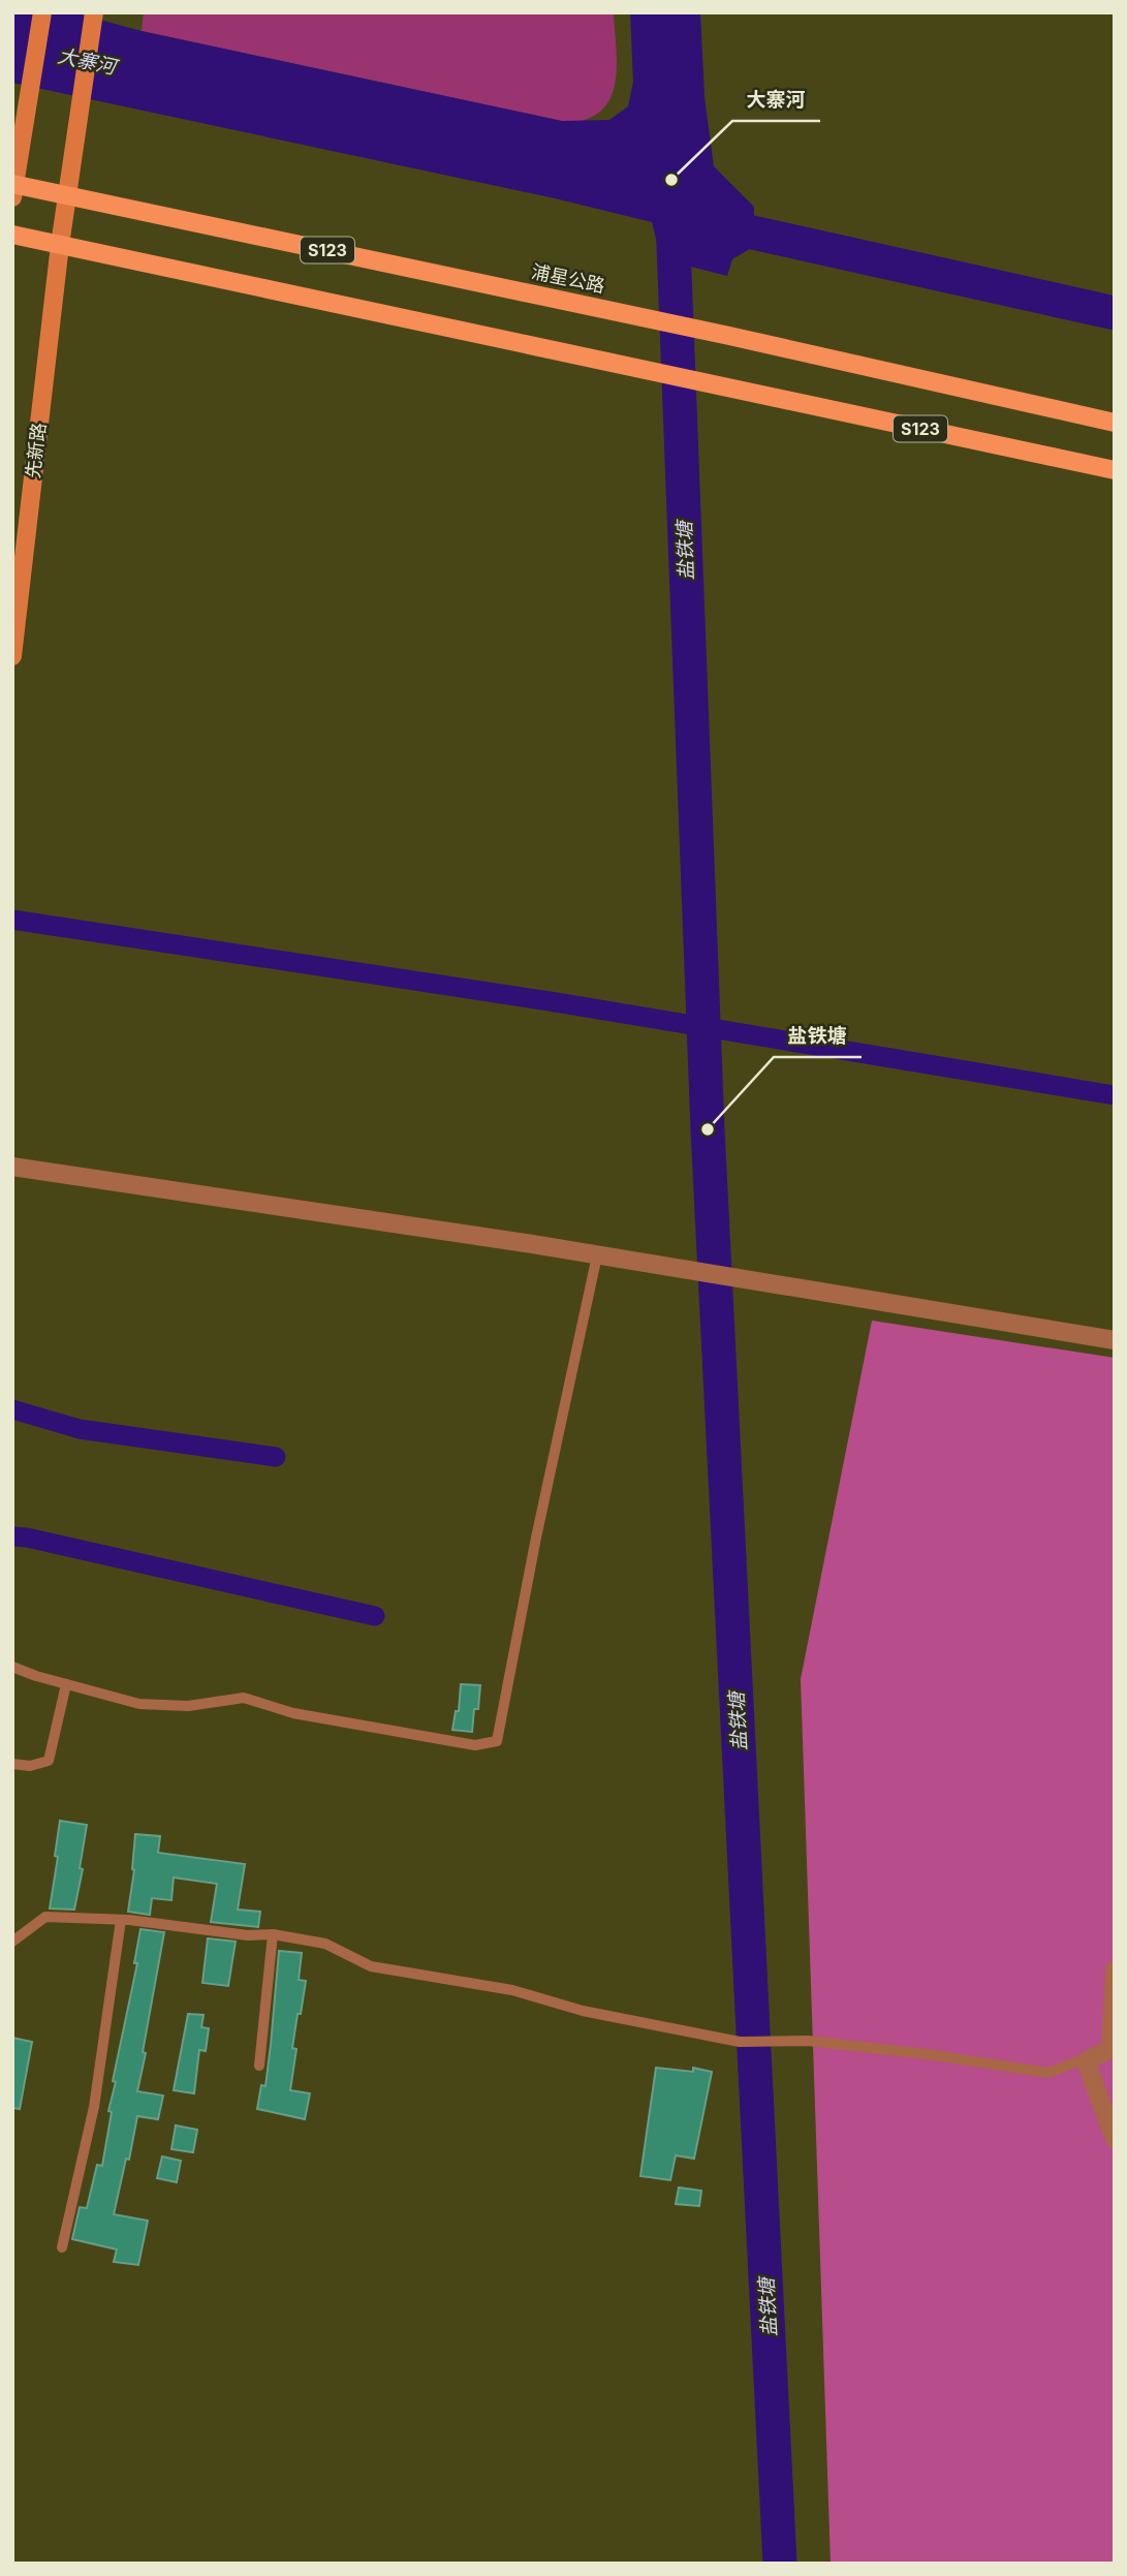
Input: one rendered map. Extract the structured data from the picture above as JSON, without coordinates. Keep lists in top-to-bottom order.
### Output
{
  "streets": {
    "main road": ["S123", "浦星公路"],
    "street": ["先新路"]
  },
  "crossings": [
    ["S123", "先新路"],
    ["浦星公路", "先新路"]
  ],
  "water": ["大寨河", "盐铁塘"],
  "places": ["大寨河", "盐铁塘"]
}
